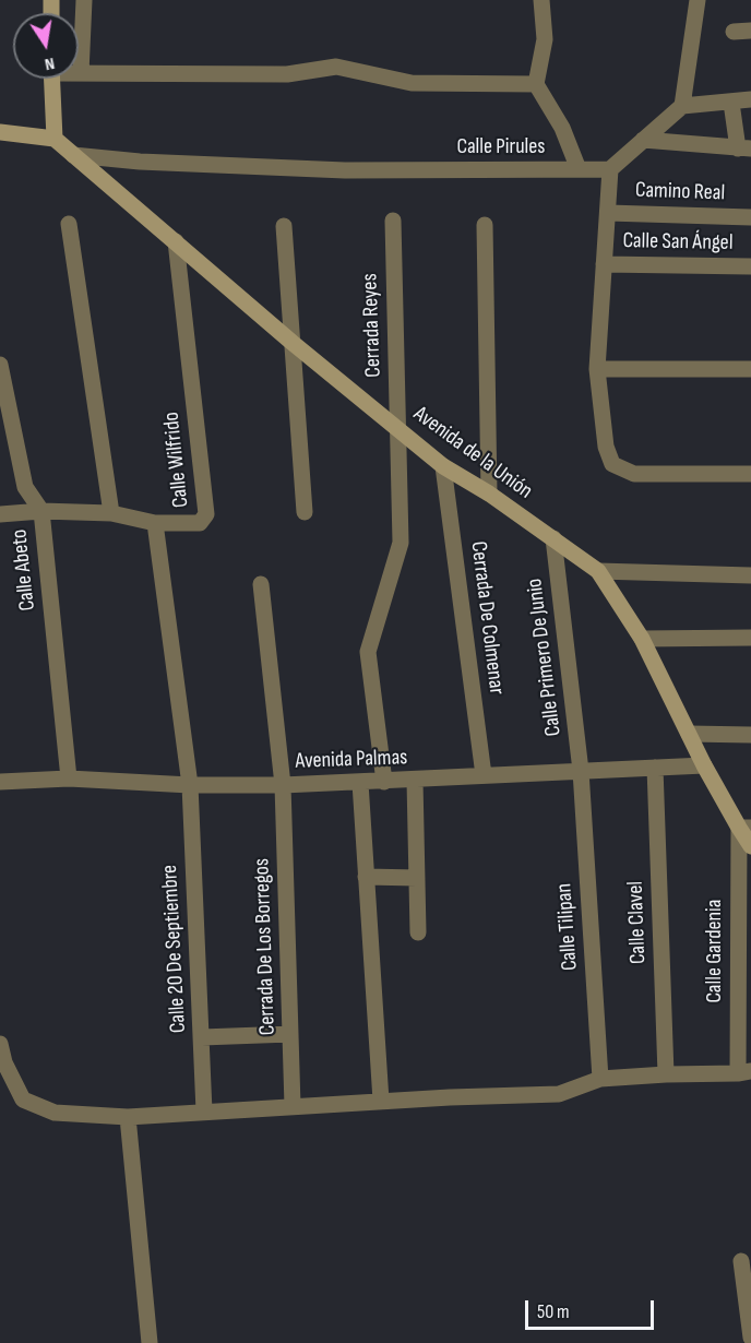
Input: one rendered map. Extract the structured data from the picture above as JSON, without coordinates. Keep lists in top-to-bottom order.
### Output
{
  "streets": {
    "main road": ["Avenida de la Unión"],
    "street": [
      "Calle Pirules",
      "Camino Real",
      "Calle San Ángel",
      "Cerrada Reyes",
      "Calle Wilfrido",
      "Calle Abeto",
      "Cerrada De Colmenar",
      "Calle Primero De Junio",
      "Avenida Palmas",
      "Calle Clavel",
      "Calle Tilipan",
      "Cerrada De Los Borregos",
      "Calle 20 De Septiembre",
      "Calle Gardenia"
    ]
  },
  "crossings": [
    ["Calle Pirules", "Avenida de la Unión"],
    ["Cerrada Reyes", "Avenida de la Unión"],
    ["Cerrada Reyes", "Avenida Palmas"],
    ["Avenida de la Unión", "Calle Wilfrido"],
    ["Avenida de la Unión", "Cerrada De Colmenar"],
    ["Avenida de la Unión", "Calle Primero De Junio"],
    ["Avenida de la Unión", "Avenida Palmas"],
    ["Avenida de la Unión", "Calle Gardenia"],
    ["Calle Wilfrido", "Avenida Palmas"],
    ["Calle Wilfrido", "Calle 20 De Septiembre"],
    ["Calle Abeto", "Avenida Palmas"],
    ["Cerrada De Colmenar", "Avenida Palmas"],
    ["Calle Primero De Junio", "Avenida Palmas"],
    ["Calle Primero De Junio", "Calle Tilipan"],
    ["Avenida Palmas", "Calle Clavel"],
    ["Avenida Palmas", "Calle Tilipan"],
    ["Avenida Palmas", "Cerrada De Los Borregos"],
    ["Avenida Palmas", "Calle 20 De Septiembre"]
  ],
  "scale_bar": "50 m",
  "north": "bottom"
}
